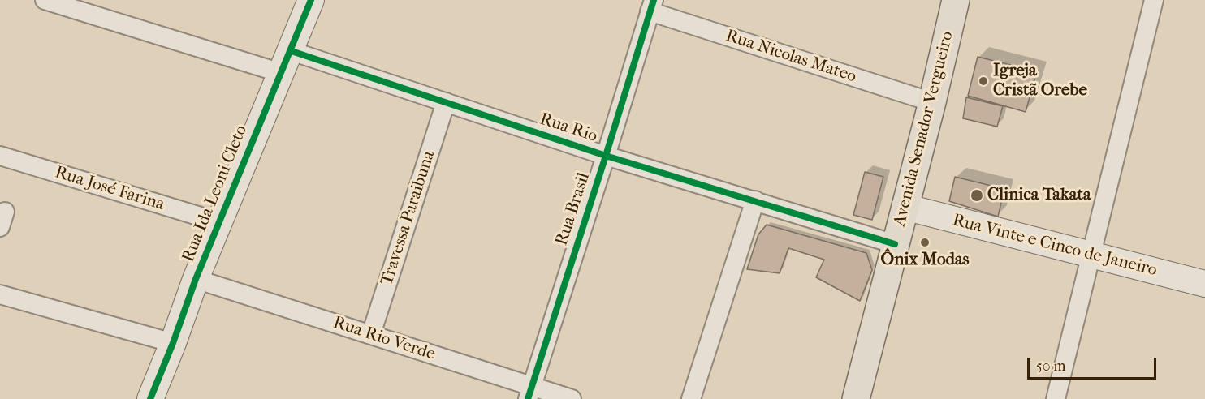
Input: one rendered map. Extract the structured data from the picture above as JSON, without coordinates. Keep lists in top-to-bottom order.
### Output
{
  "streets": {
    "main road": ["Avenida Senador Vergueiro"],
    "street": [
      "Rua Nicolas Mateo",
      "Rua Rio",
      "Rua José Farina",
      "Rua Ida Leoni Cleto",
      "Rua Brasil",
      "Travessa Paraibuna",
      "Rua Vinte e Cinco de Janeiro",
      "Rua Rio Verde"
    ]
  },
  "crossings": [
    ["Rua Nicolas Mateo", "Avenida Senador Vergueiro"],
    ["Rua Nicolas Mateo", "Rua Brasil"],
    ["Rua Rio", "Avenida Senador Vergueiro"],
    ["Rua Rio", "Rua Ida Leoni Cleto"],
    ["Rua Rio", "Rua Brasil"],
    ["Rua Rio", "Travessa Paraibuna"],
    ["Avenida Senador Vergueiro", "Rua Vinte e Cinco de Janeiro"],
    ["Rua José Farina", "Rua Ida Leoni Cleto"],
    ["Rua Ida Leoni Cleto", "Rua Rio Verde"],
    ["Rua Brasil", "Rua Rio Verde"],
    ["Travessa Paraibuna", "Rua Rio Verde"]
  ],
  "places": ["Igreja Cristã Orebe", "Clinica Takata", "Ônix Modas"],
  "scale_bar": "50 m"
}
